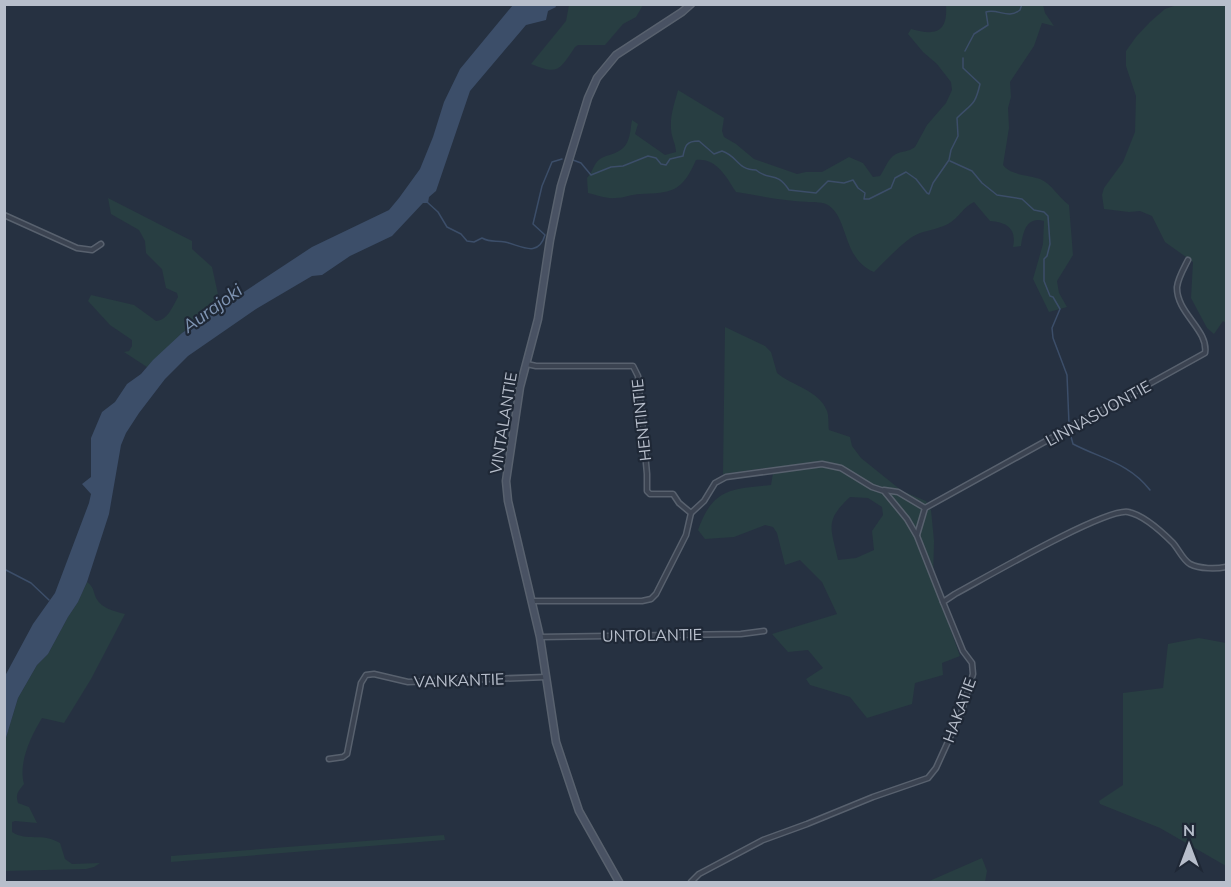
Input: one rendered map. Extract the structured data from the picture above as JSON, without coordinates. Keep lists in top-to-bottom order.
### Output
{
  "streets": {
    "street": [
      "LINNASUONTIE",
      "HENTINTIE",
      "VINTALANTIE",
      "UNTOLANTIE",
      "VANKANTIE",
      "HAKATIE"
    ]
  },
  "crossings": [
    ["HENTINTIE", "VINTALANTIE"],
    ["VINTALANTIE", "UNTOLANTIE"],
    ["VINTALANTIE", "VANKANTIE"]
  ],
  "water": ["Aurajoki"],
  "north": "top"
}
